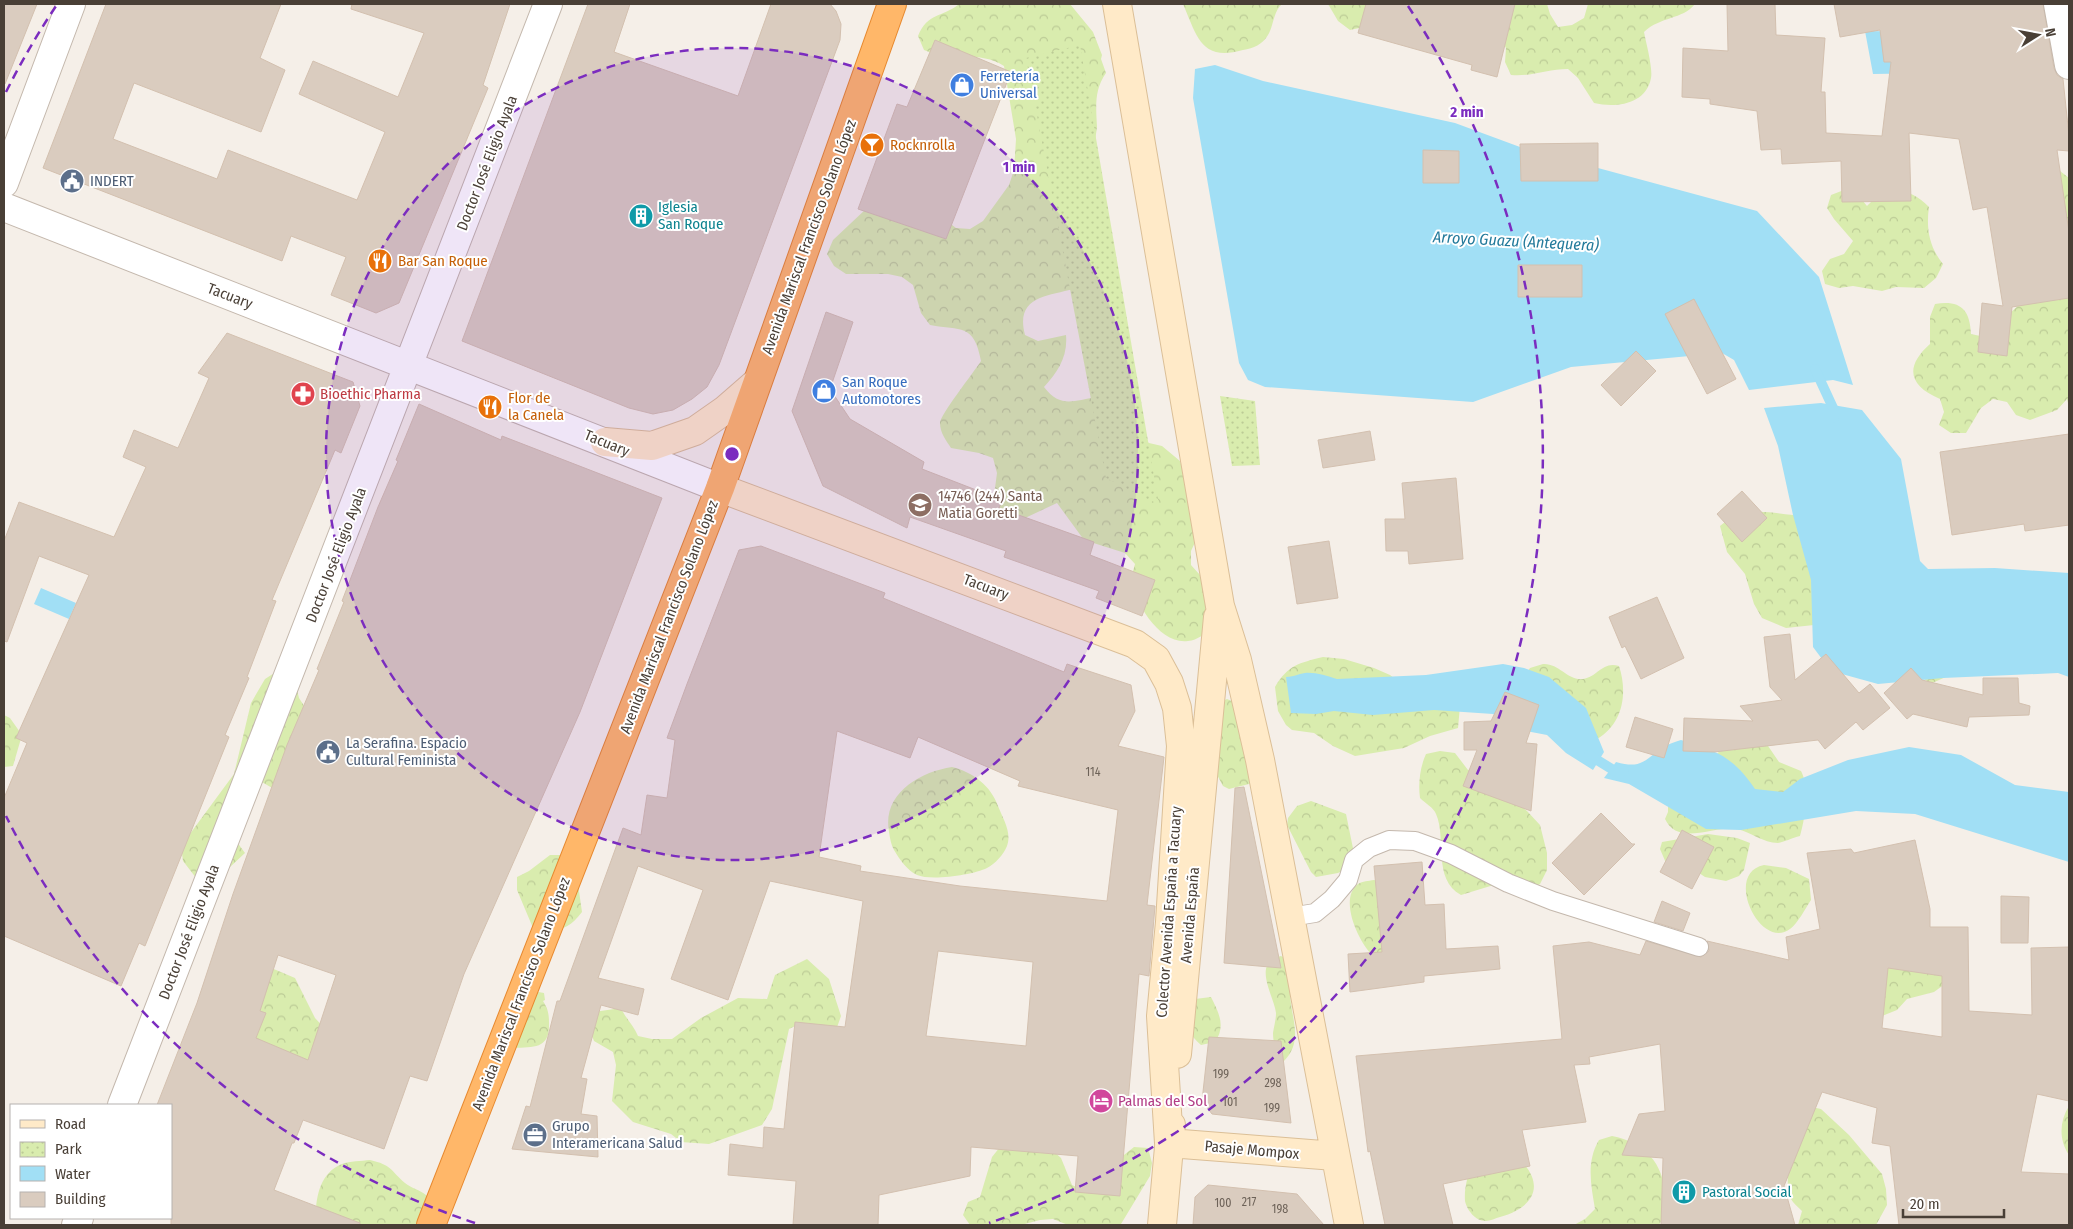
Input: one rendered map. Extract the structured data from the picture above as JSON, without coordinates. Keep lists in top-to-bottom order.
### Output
{
  "streets": {
    "highway": ["Avenida Mariscal Francisco Solano López"],
    "street": [
      "Doctor José Eligio Ayala",
      "Tacuary",
      "Colector Avenida España a Tacuary",
      "Avenida España",
      "Pasaje Mompox"
    ]
  },
  "crossings": [
    ["Doctor José Eligio Ayala", "Tacuary"],
    ["Avenida Mariscal Francisco Solano López", "Tacuary"],
    ["Tacuary", "Colector Avenida España a Tacuary"],
    ["Colector Avenida España a Tacuary", "Avenida España"],
    ["Colector Avenida España a Tacuary", "Pasaje Mompox"],
    ["Avenida España", "Pasaje Mompox"]
  ],
  "water": ["Arroyo Guazu (Antequera)"],
  "places": {
    "shop": ["Ferretería Universal", "San Roque Automotores"],
    "bar": ["Rocknrolla"],
    "public building": ["INDERT", "La Serafina. Espacio Cultural Feminista"],
    "building": ["Iglesia San Roque", "Pastoral Social"],
    "restaurant": ["Bar San Roque", "Flor de la Canela"],
    "pharmacy": ["Bioethic Pharma"],
    "school or university": ["14746 (244) Santa Matia Goretti"],
    "hotel": ["Palmas del Sol"],
    "office": ["Grupo Interamericana Salud"]
  },
  "house_numbers": [
    "114",
    "199",
    "298",
    "101",
    "199",
    "217",
    "100",
    "198"
  ],
  "legend": [
    "Road",
    "Park",
    "Water",
    "Building"
  ],
  "scale_bar": "20 m",
  "north": "right",
  "rings": ["2 min", "1 min"]
}
